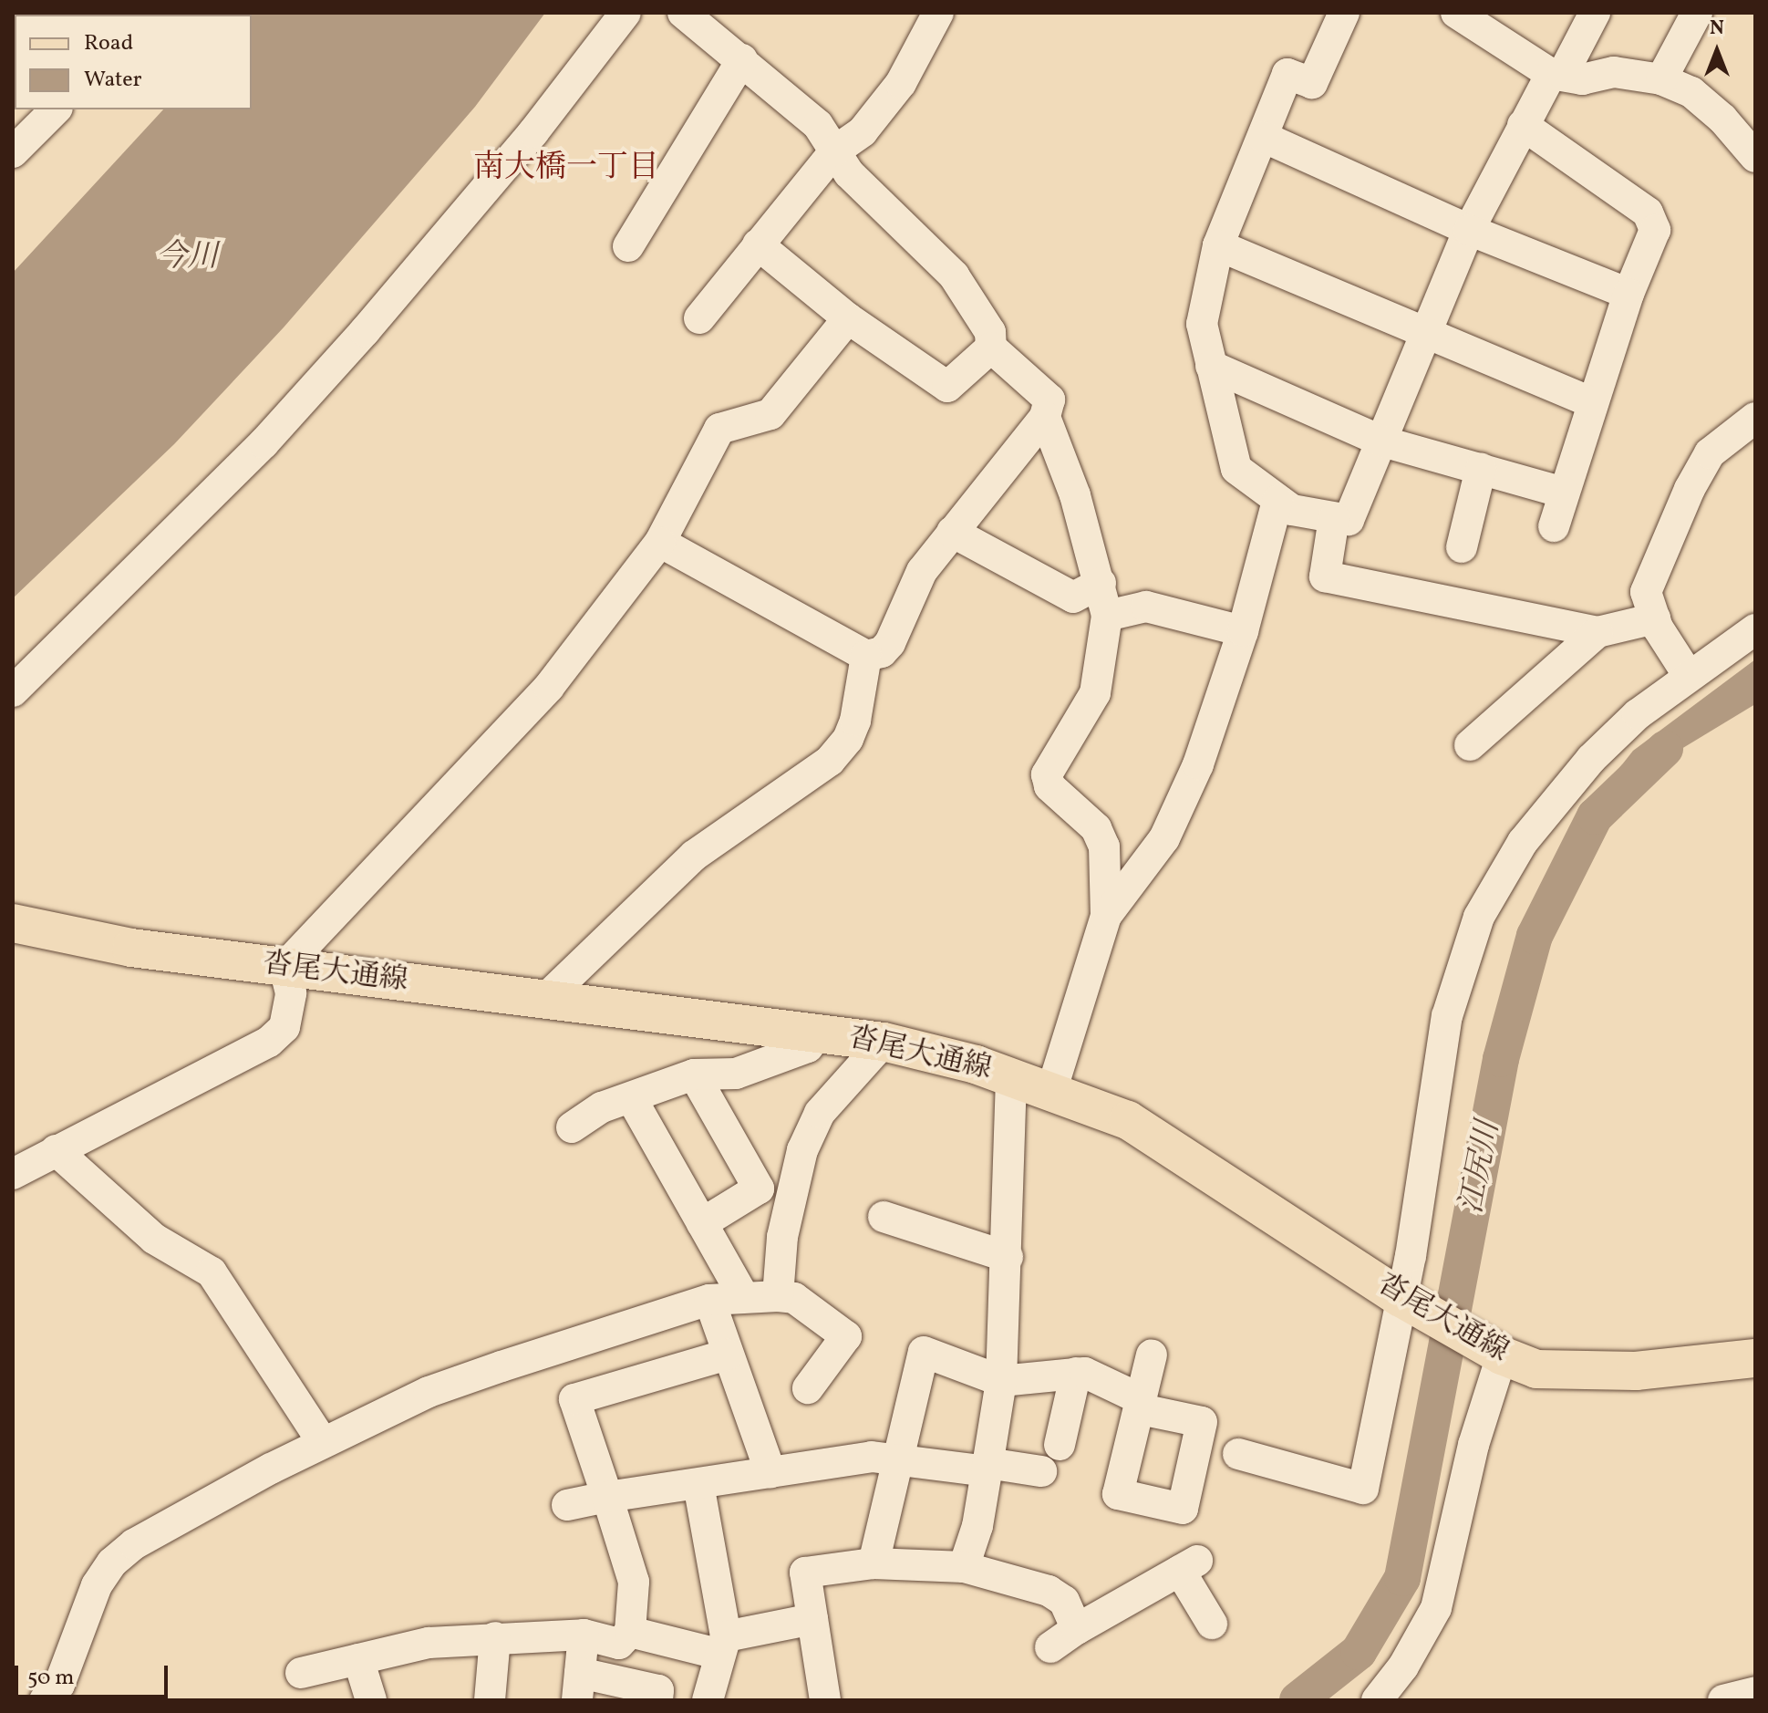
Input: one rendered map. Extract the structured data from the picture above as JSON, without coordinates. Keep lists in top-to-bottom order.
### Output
{
  "streets": {
    "main road": ["沓尾大通線"]
  },
  "districts": ["南大橋一丁目"],
  "water": ["今川", "江尻川"],
  "legend": ["Road", "Water"],
  "scale_bar": "50 m",
  "north": "top"
}
